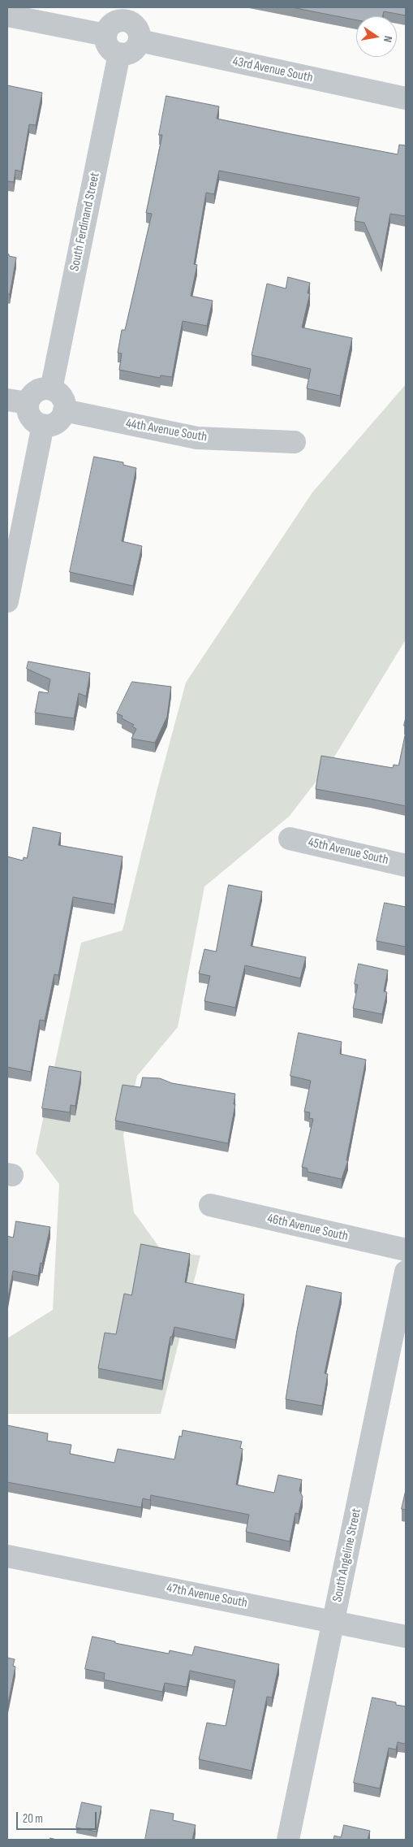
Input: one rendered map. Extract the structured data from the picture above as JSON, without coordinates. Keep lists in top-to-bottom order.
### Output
{
  "streets": {
    "street": [
      "43rd Avenue South",
      "South Ferdinand Street",
      "44th Avenue South",
      "45th Avenue South",
      "46th Avenue South",
      "South Angeline Street",
      "47th Avenue South"
    ]
  },
  "crossings": [
    ["43rd Avenue South", "South Ferdinand Street"],
    ["South Ferdinand Street", "44th Avenue South"],
    ["South Angeline Street", "47th Avenue South"]
  ],
  "scale_bar": "20 m",
  "north": "right"
}
